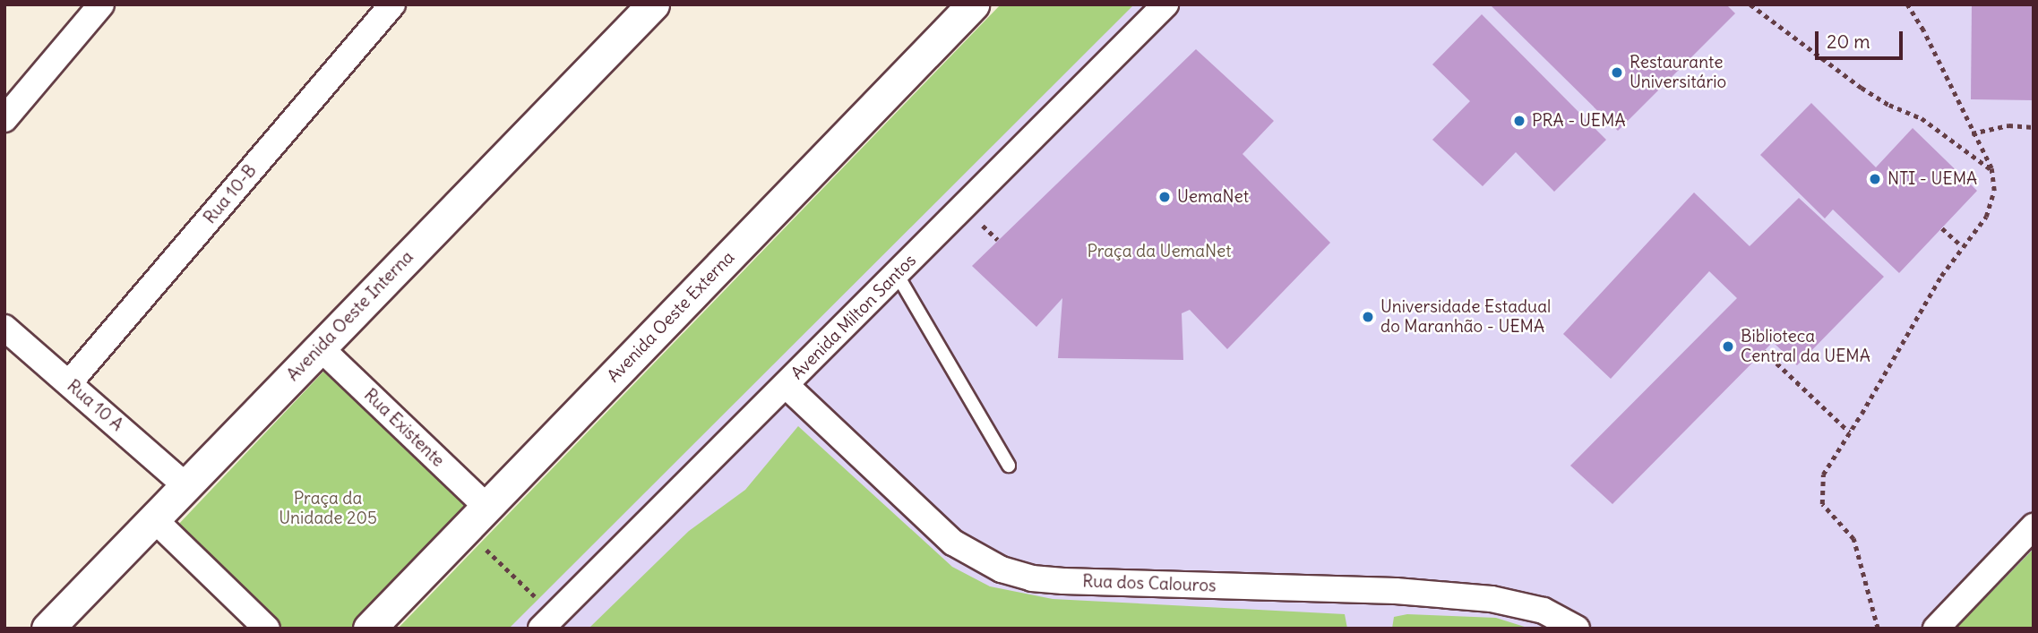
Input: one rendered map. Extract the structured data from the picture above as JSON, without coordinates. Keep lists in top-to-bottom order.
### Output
{
  "streets": {
    "street": [
      "Rua 10-B",
      "Avenida Oeste Interna",
      "Avenida Oeste Externa",
      "Avenida Milton Santos",
      "Rua 10 A",
      "Rua Existente",
      "Rua dos Calouros"
    ]
  },
  "crossings": [
    ["Rua 10-B", "Rua 10 A"],
    ["Avenida Oeste Interna", "Rua 10 A"],
    ["Avenida Oeste Interna", "Rua Existente"],
    ["Avenida Oeste Externa", "Rua Existente"],
    ["Avenida Milton Santos", "Rua dos Calouros"]
  ],
  "parks": ["Praça da UemaNet", "Praça da Unidade 205"],
  "places": [
    "Restaurante Universitário",
    "PRA - UEMA",
    "NTI - UEMA",
    "UemaNet",
    "Universidade Estadual do Maranhão - UEMA",
    "Biblioteca Central da UEMA"
  ],
  "scale_bar": "20 m"
}
